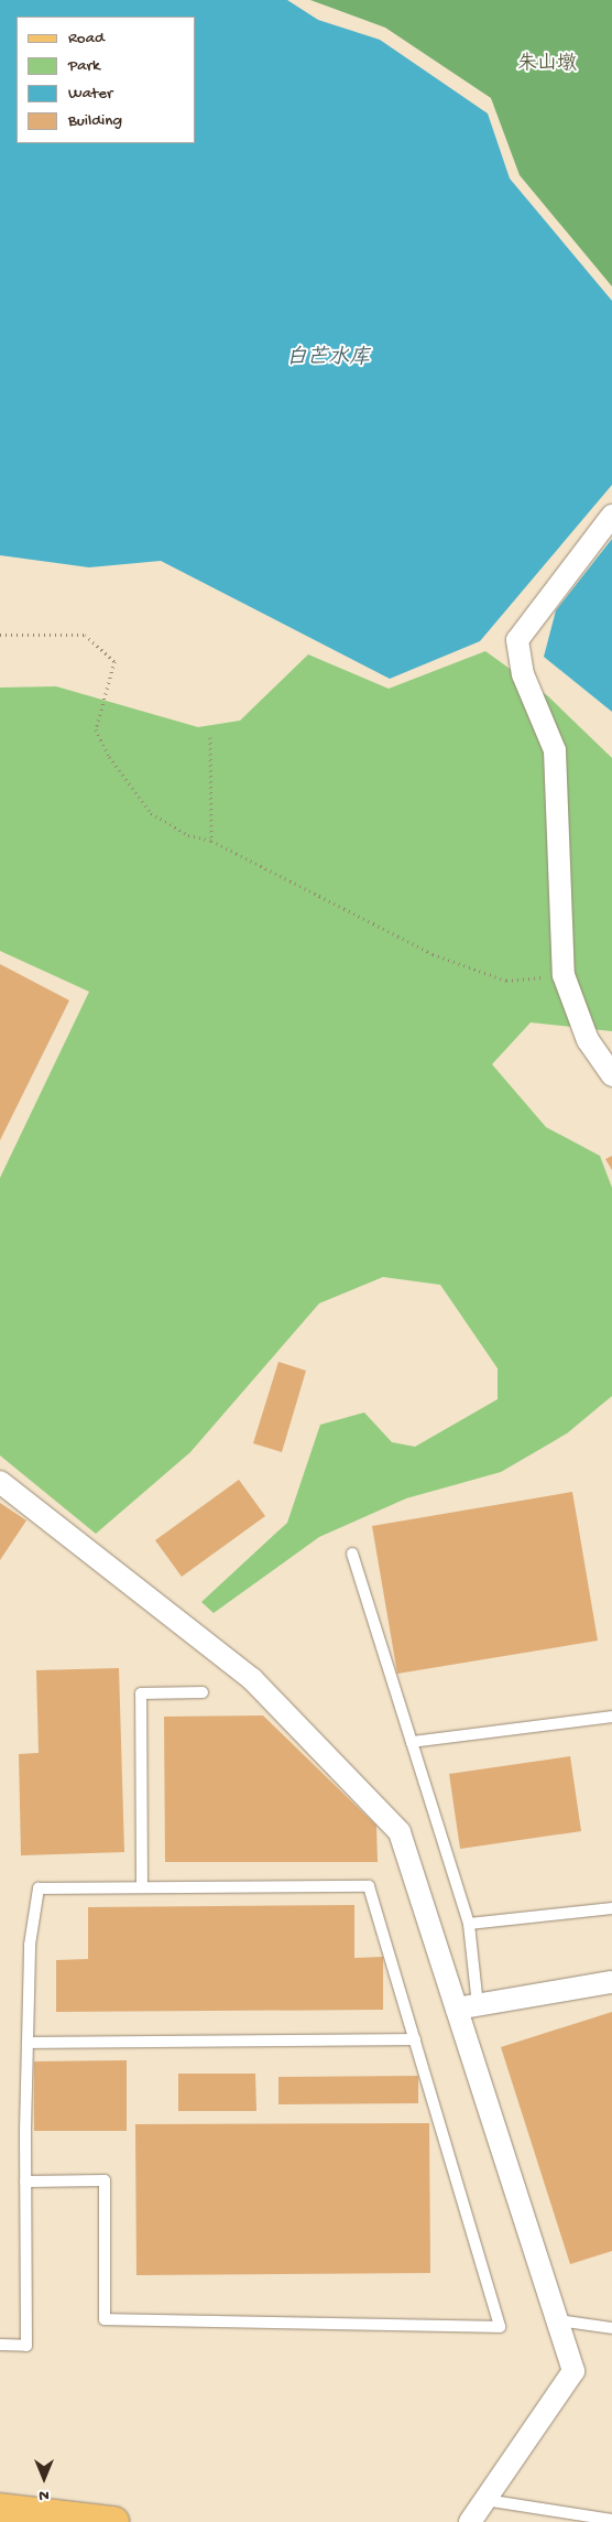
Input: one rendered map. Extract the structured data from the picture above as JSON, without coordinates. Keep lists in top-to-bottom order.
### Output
{
  "water": ["白芒水库"],
  "parks": ["朱山墩"],
  "legend": [
    "Road",
    "Park",
    "Water",
    "Building"
  ],
  "north": "bottom"
}
